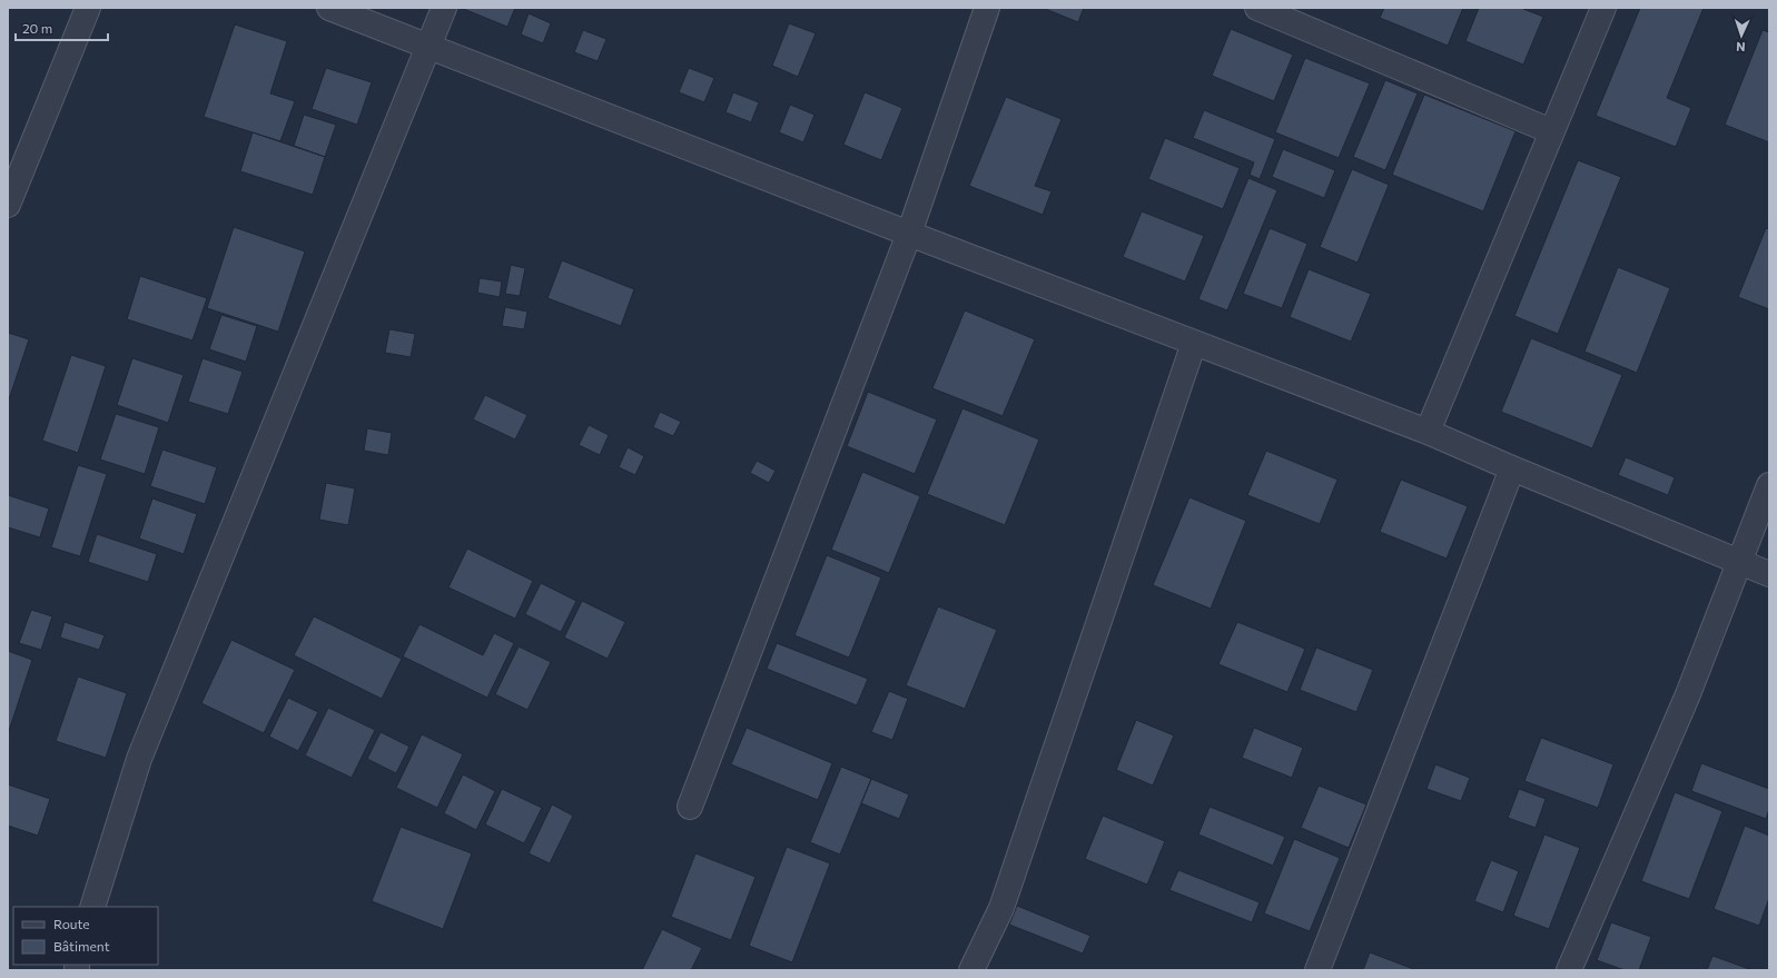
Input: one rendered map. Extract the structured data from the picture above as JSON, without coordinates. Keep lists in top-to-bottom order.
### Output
{
  "legend": ["Route", "Bâtiment"],
  "scale_bar": "20 m",
  "north": "bottom"
}
